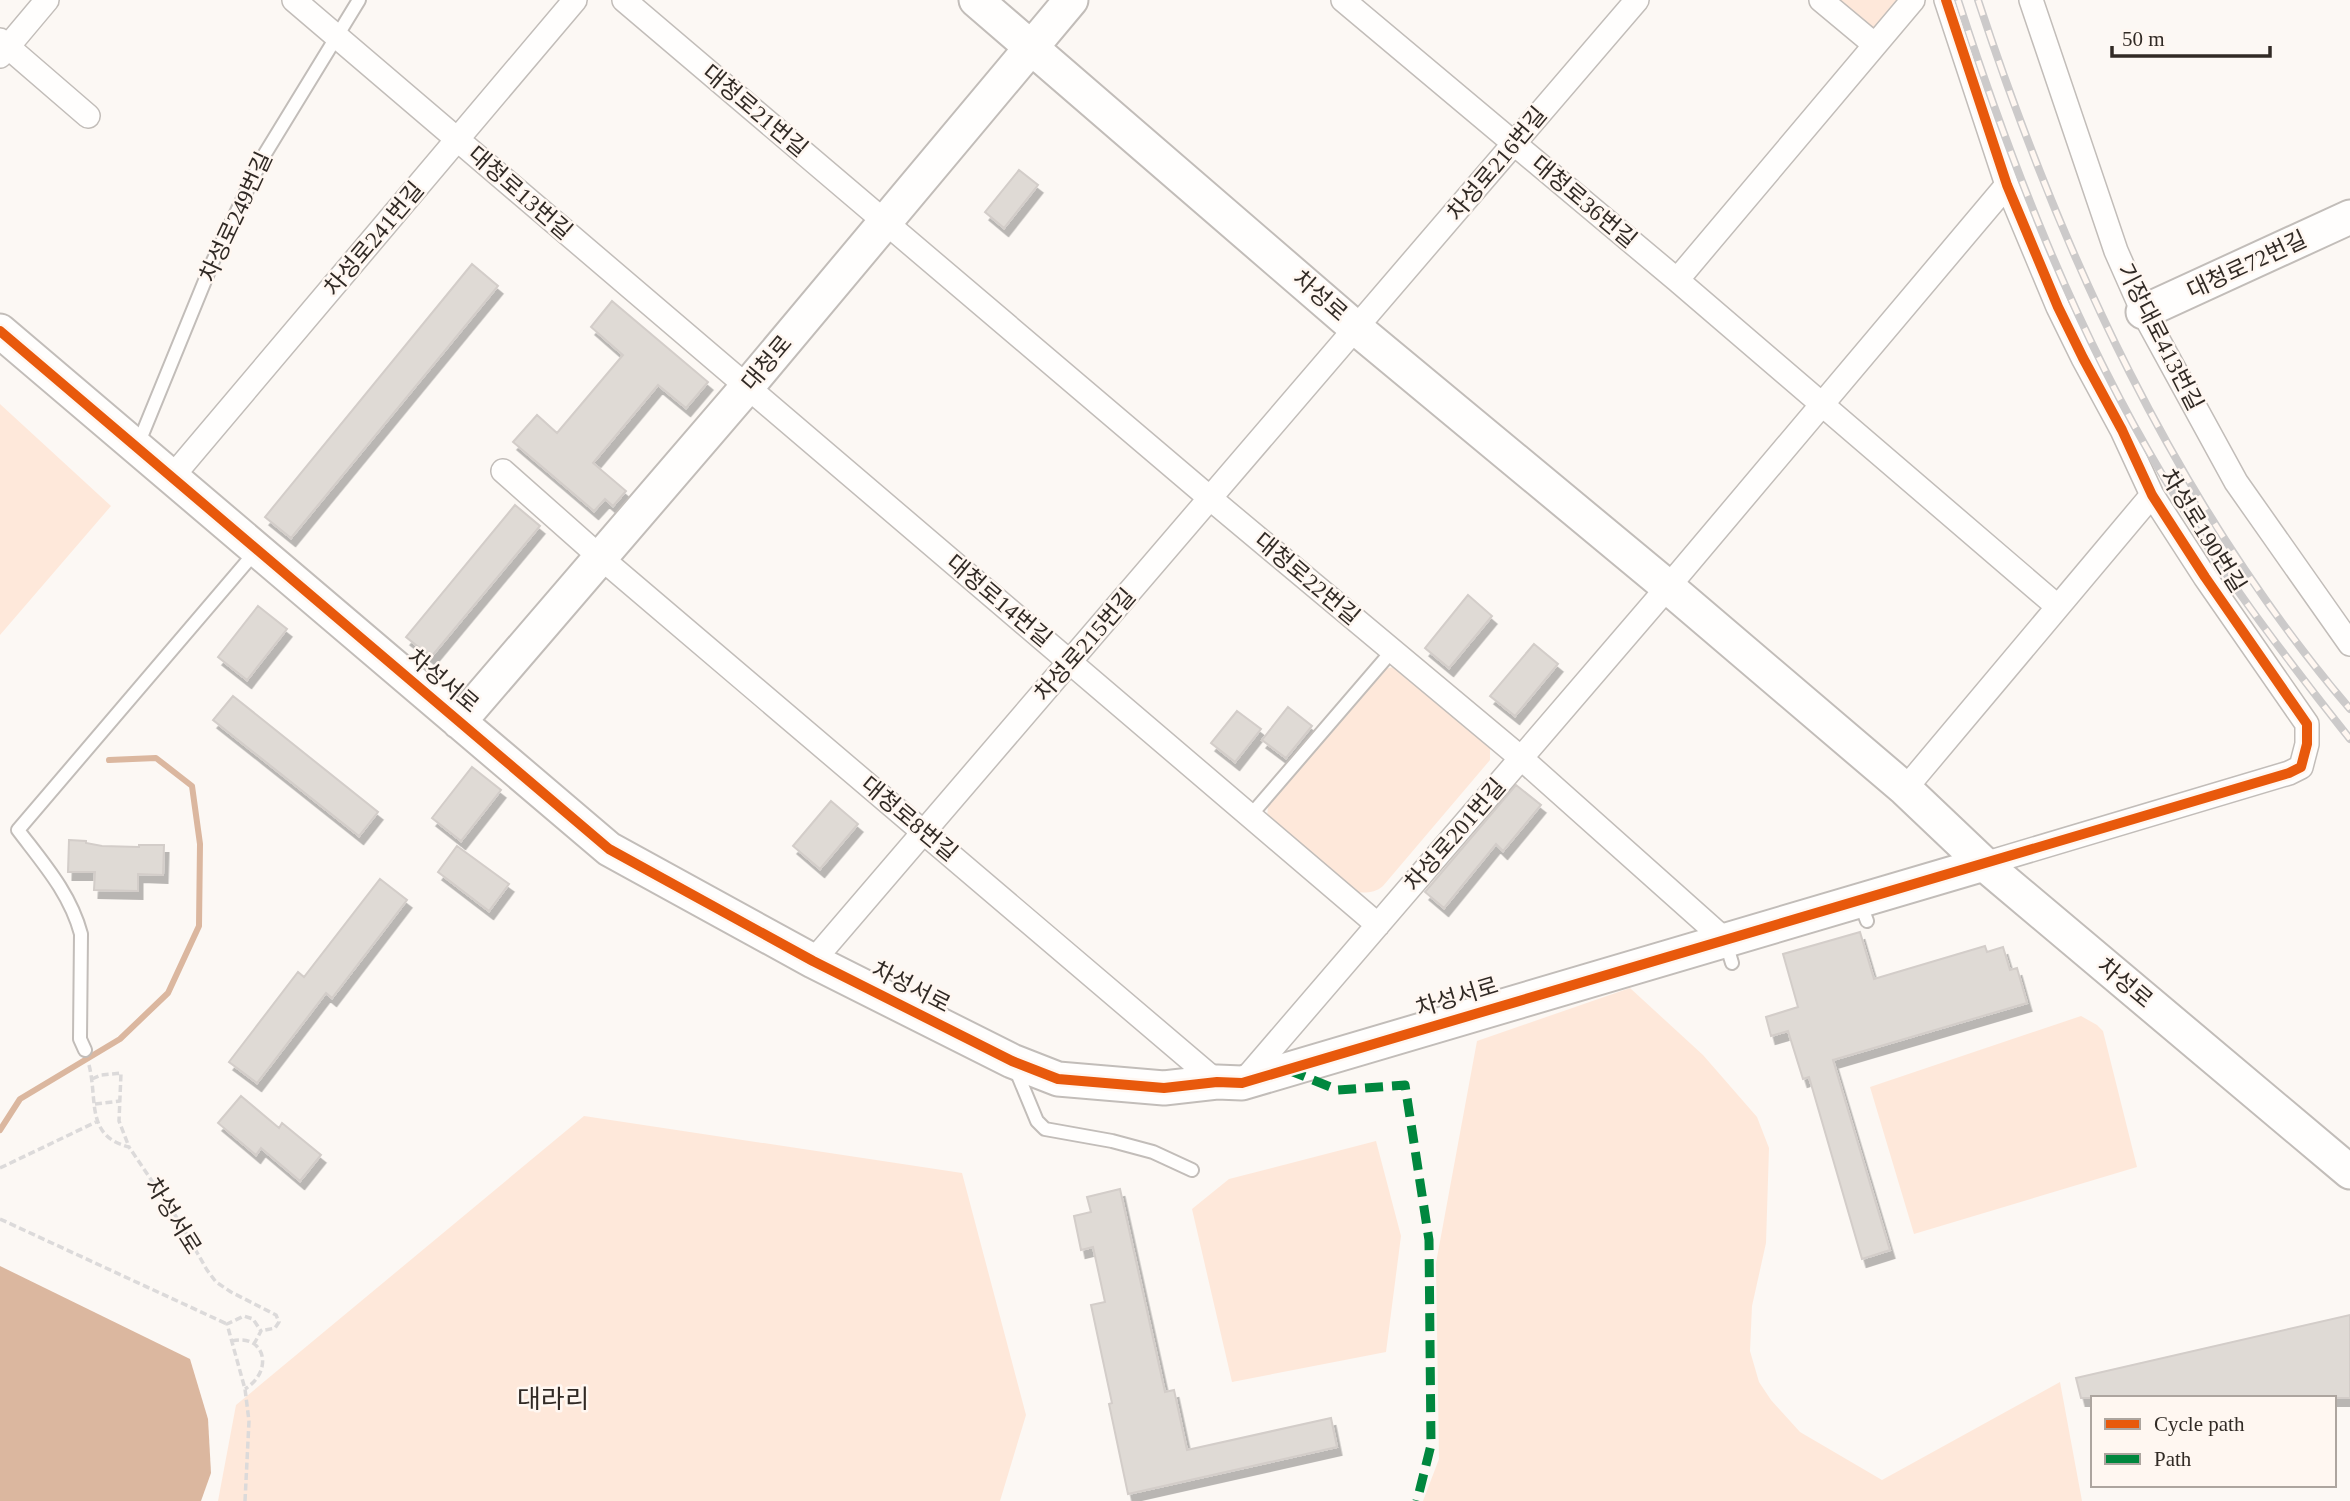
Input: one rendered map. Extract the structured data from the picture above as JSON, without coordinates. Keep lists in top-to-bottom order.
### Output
{
  "streets": {
    "street": [
      "대청로21번길",
      "차성로216번길",
      "대청로13번길",
      "대청로36번길",
      "차성로241번길",
      "대청로72번길",
      "차성로",
      "기장대로413번길",
      "대청로",
      "차성로190번길",
      "대청로22번길",
      "대청로14번길",
      "차성로215번길",
      "차성서로",
      "대청로8번길",
      "차성로201번길"
    ],
    "lane": ["차성로249번길"]
  },
  "crossings": [
    ["대청로21번길", "대청로"],
    ["대청로21번길", "대청로22번길"],
    ["차성로216번길", "대청로36번길"],
    ["차성로216번길", "차성로"],
    ["차성로216번길", "차성로215번길"],
    ["대청로13번길", "차성로249번길"],
    ["대청로13번길", "차성로241번길"],
    ["대청로13번길", "대청로"],
    ["대청로13번길", "대청로14번길"],
    ["차성로249번길", "차성서로"],
    ["차성로241번길", "차성서로"],
    ["대청로72번길", "기장대로413번길"],
    ["차성로", "대청로"],
    ["차성로", "차성로190번길"],
    ["차성로", "차성로215번길"],
    ["차성로", "차성서로"],
    ["차성로", "차성로201번길"],
    ["대청로", "대청로22번길"],
    ["대청로", "대청로14번길"],
    ["대청로", "차성서로"],
    ["대청로", "대청로8번길"],
    ["차성로190번길", "차성서로"],
    ["대청로22번길", "차성로215번길"],
    ["대청로22번길", "차성서로"],
    ["대청로22번길", "차성로201번길"],
    ["대청로14번길", "차성로215번길"],
    ["대청로14번길", "차성로201번길"],
    ["차성로215번길", "차성서로"],
    ["차성로215번길", "대청로8번길"],
    ["차성서로", "대청로8번길"],
    ["차성서로", "차성로201번길"],
    ["대청로8번길", "차성로201번길"]
  ],
  "districts": ["대라리"],
  "legend": ["Cycle path", "Path"],
  "scale_bar": "50 m"
}
